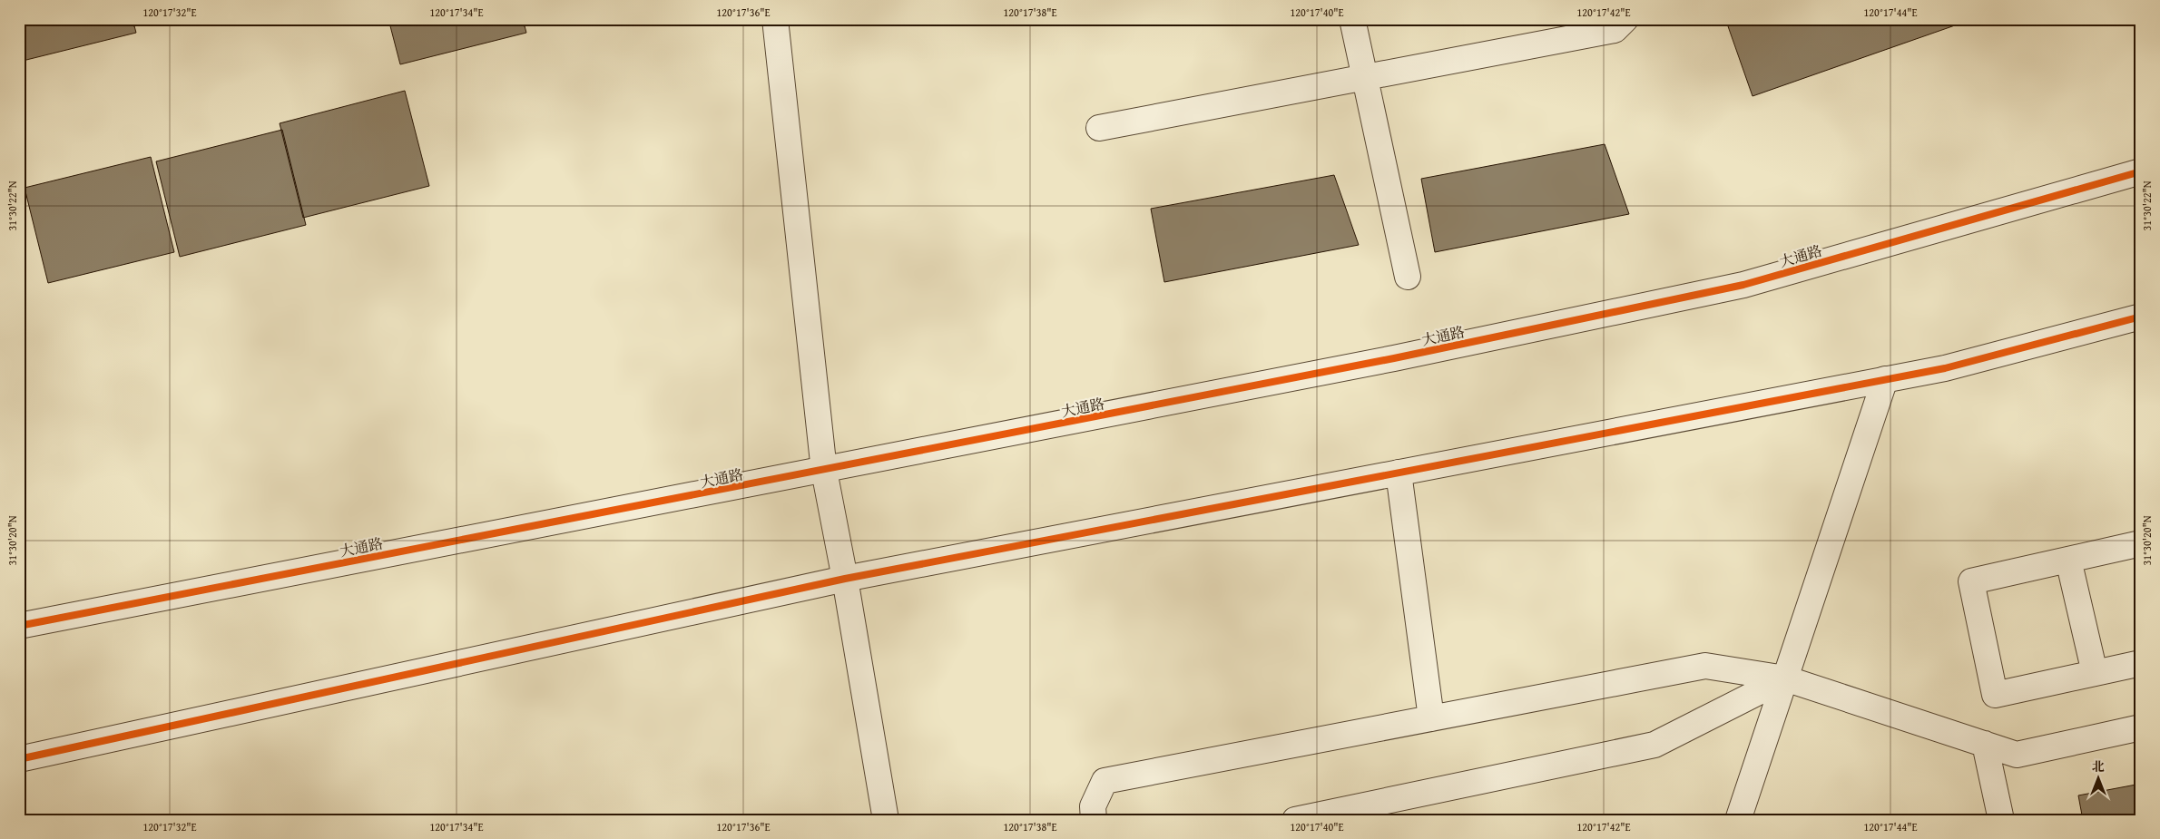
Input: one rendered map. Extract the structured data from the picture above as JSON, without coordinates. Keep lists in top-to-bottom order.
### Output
{
  "streets": {
    "street": ["大通路"]
  },
  "north": "top",
  "coordinates": [
    "120°17'32\"E",
    "120°17'34\"E",
    "120°17'36\"E",
    "120°17'38\"E",
    "120°17'40\"E",
    "120°17'42\"E",
    "120°17'44\"E",
    "31°30'22\"N",
    "31°30'20\"N"
  ]
}
